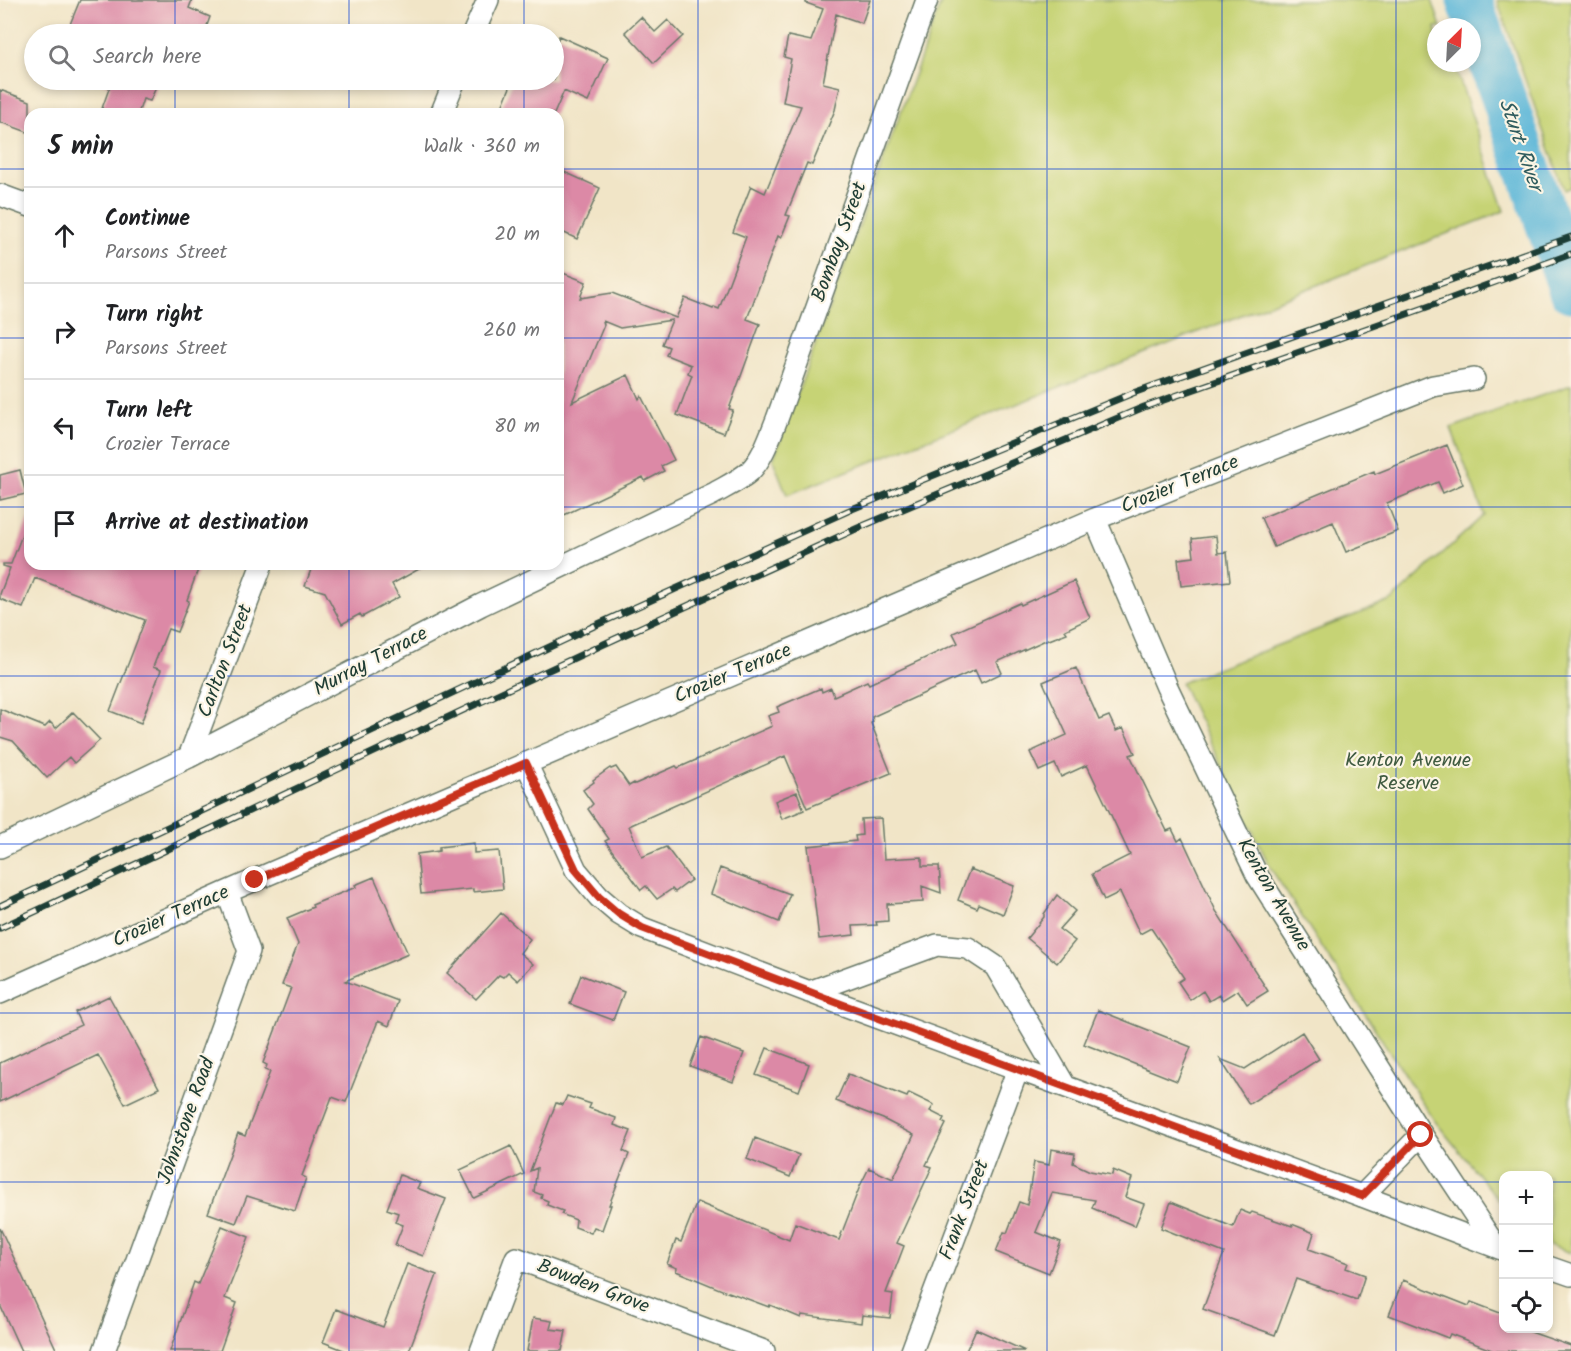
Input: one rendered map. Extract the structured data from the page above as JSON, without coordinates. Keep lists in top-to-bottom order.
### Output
{
  "streets": {
    "street": [
      "Bombay Street",
      "Crozier Terrace",
      "Carlton Street",
      "Murray Terrace",
      "Kenton Avenue",
      "Johnstone Road",
      "Frank Street",
      "Bowden Grove"
    ]
  },
  "crossings": [
    ["Bombay Street", "Murray Terrace"],
    ["Crozier Terrace", "Kenton Avenue"],
    ["Crozier Terrace", "Johnstone Road"],
    ["Carlton Street", "Murray Terrace"]
  ],
  "water": ["Sturt River"],
  "parks": ["Kenton Avenue Reserve"],
  "north": "top right",
  "page": {
    "search": "Search here",
    "heading": ["5 min", "Walk · 360 m"],
    "list": [
      ["Continue", "Parsons Street", "20 m"],
      ["Turn right", "Parsons Street", "260 m"],
      ["Turn left", "Crozier Terrace", "80 m"],
      "Arrive at destination"
    ],
    "map_buttons": ["+", "−"]
  }
}
